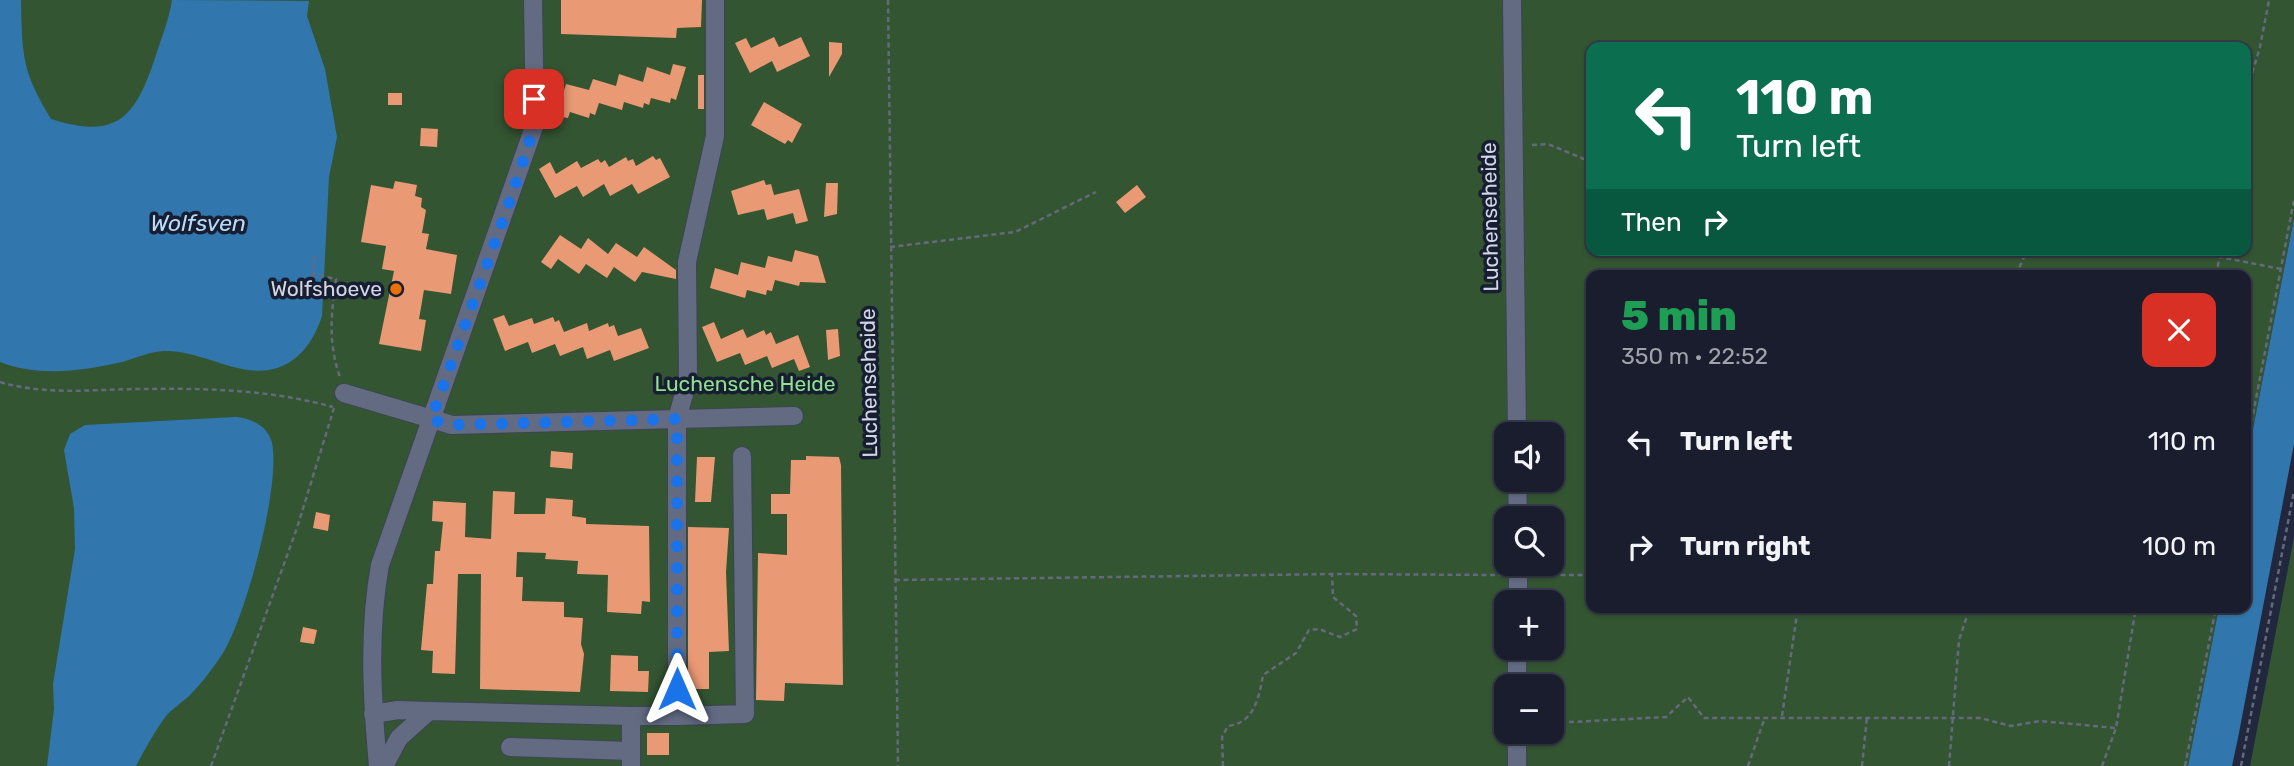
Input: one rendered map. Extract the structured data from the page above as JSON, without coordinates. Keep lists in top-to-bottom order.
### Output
{
  "streets": {
    "street": ["Luchenseheide"]
  },
  "water": ["Wolfsven"],
  "parks": ["Luchensche Heide"],
  "places": ["Wolfshoeve"],
  "page": {
    "turn": ["110 m", "Turn left"],
    "then": "Then",
    "heading": ["5 min", "350 m · 22:52"],
    "list": [
      {
        "name": "Turn left",
        "value": "110 m"
      },
      {
        "name": "Turn right",
        "value": "100 m"
      }
    ],
    "map_buttons": ["+", "−"]
  }
}
